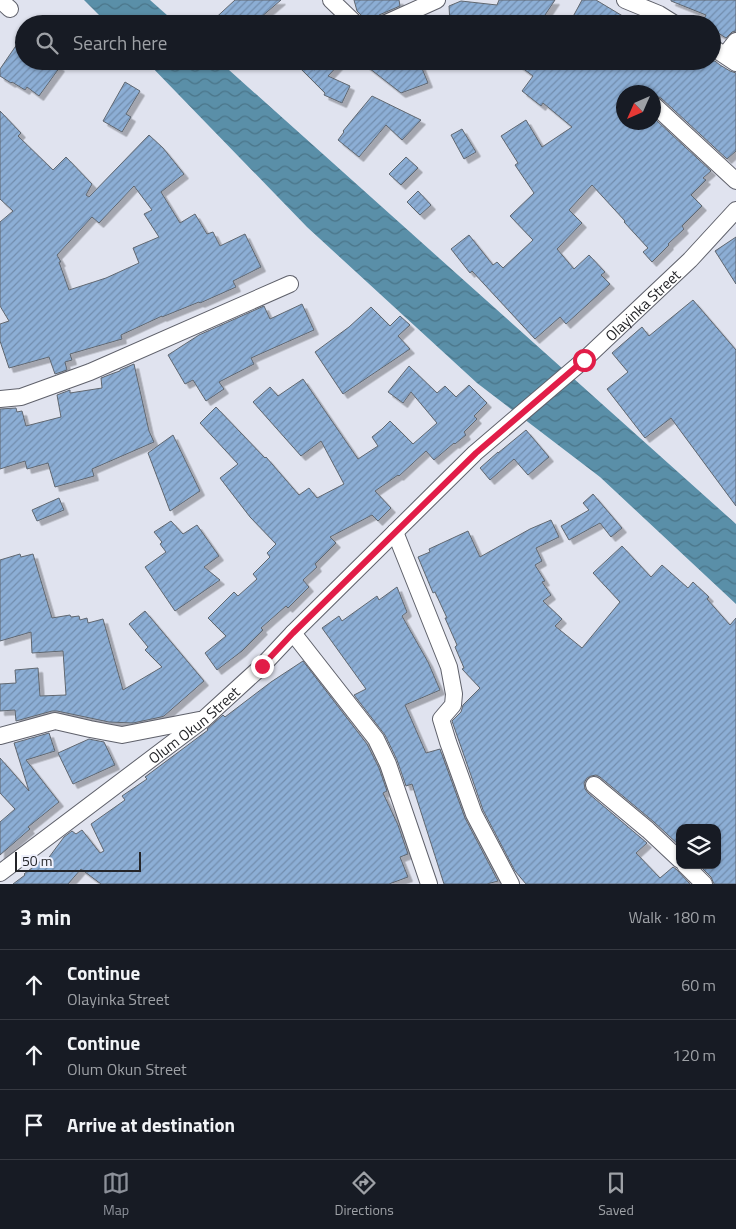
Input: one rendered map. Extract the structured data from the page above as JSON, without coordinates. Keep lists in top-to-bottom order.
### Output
{
  "streets": {
    "street": ["Olayinka Street", "Olum Okun Street"]
  },
  "crossings": [
    ["Olayinka Street", "Olum Okun Street"]
  ],
  "scale_bar": "50 m",
  "north": "bottom left",
  "page": {
    "search": "Search here",
    "scale": "50 m",
    "heading": ["3 min", "Walk · 180 m"],
    "list": [
      ["Continue", "Olayinka Street", "60 m"],
      ["Continue", "Olum Okun Street", "120 m"],
      "Arrive at destination"
    ],
    "nav": ["Map", "Directions", "Saved"]
  }
}
